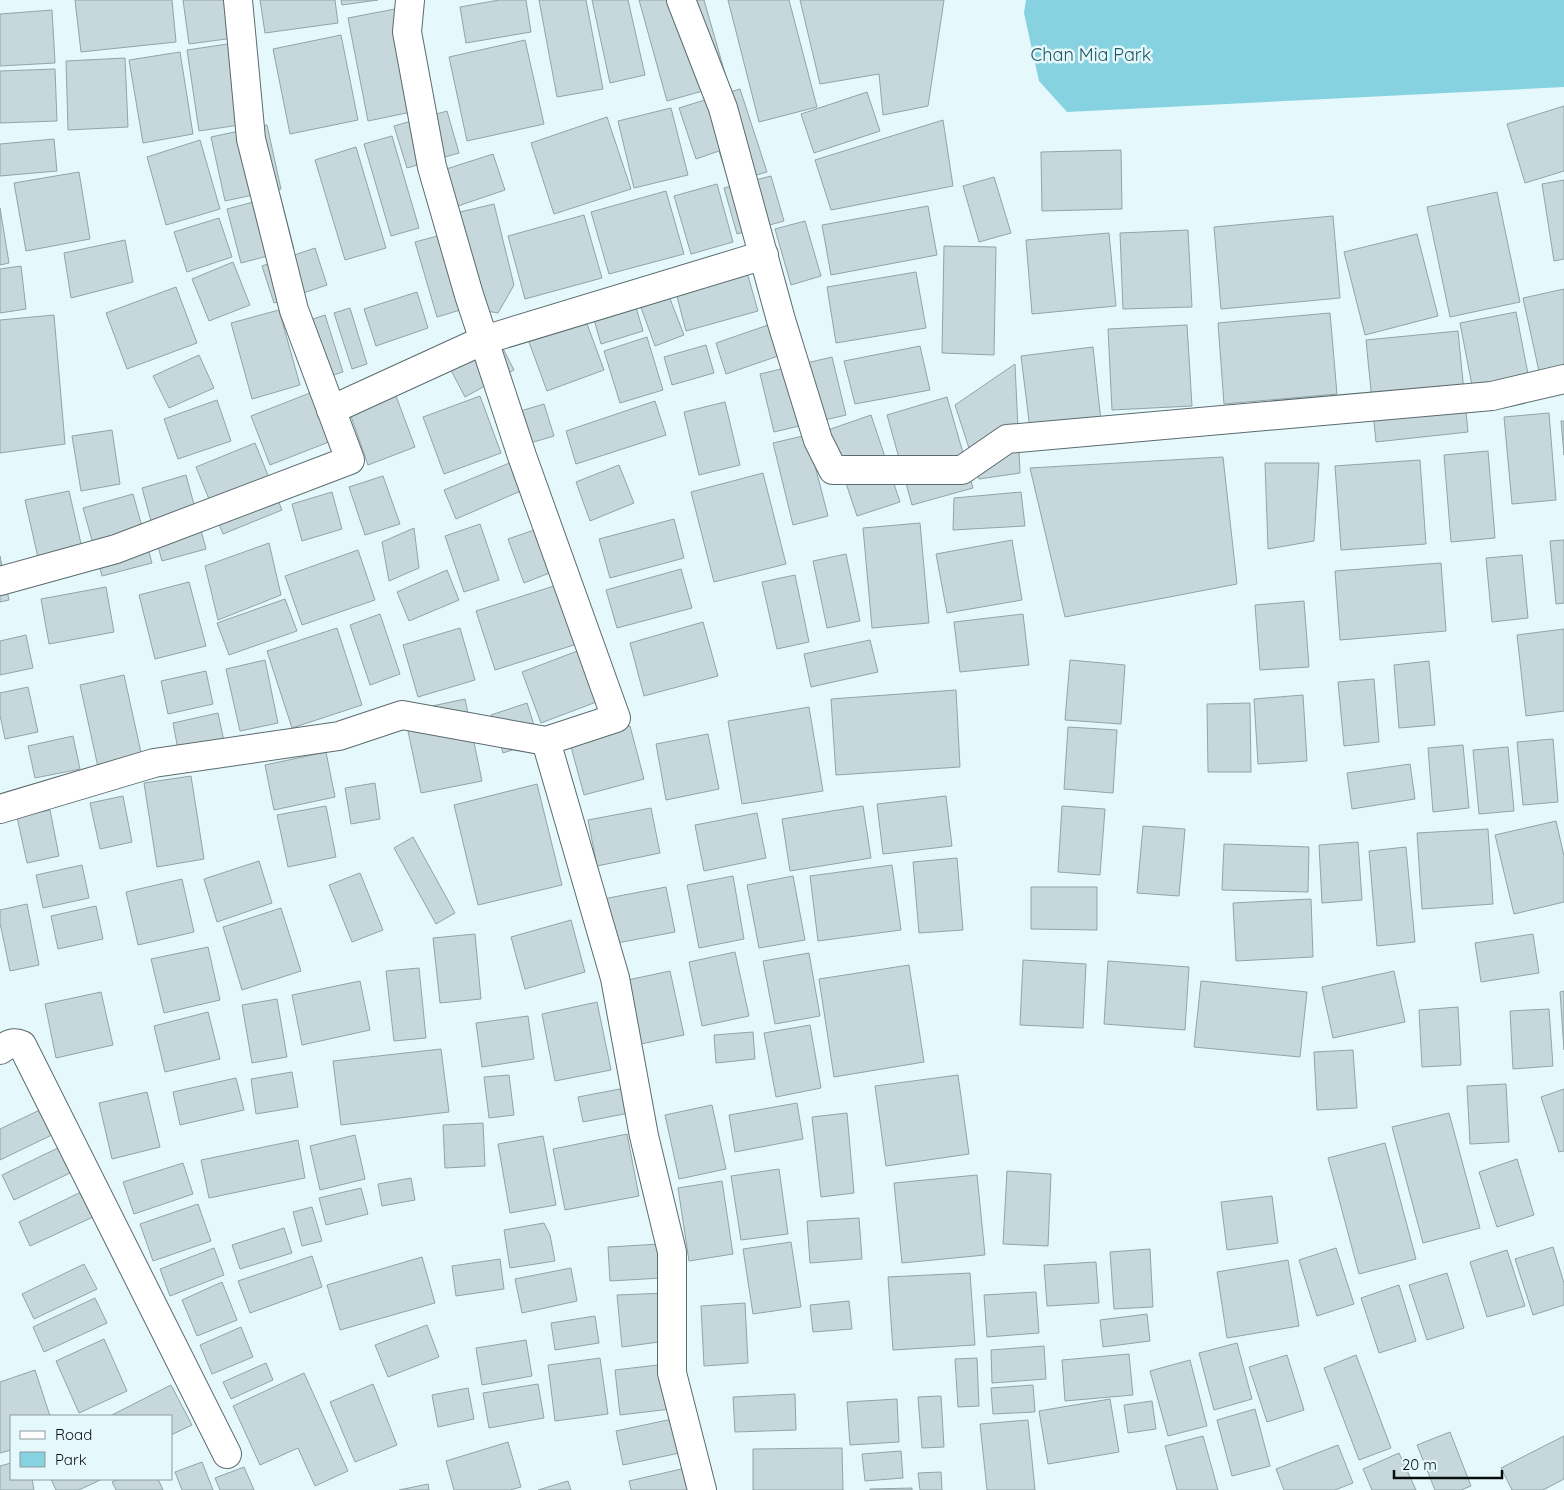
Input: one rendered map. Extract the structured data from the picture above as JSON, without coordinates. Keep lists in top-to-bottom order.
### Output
{
  "parks": ["Chan Mia Park"],
  "legend": ["Road", "Park"],
  "scale_bar": "20 m"
}
